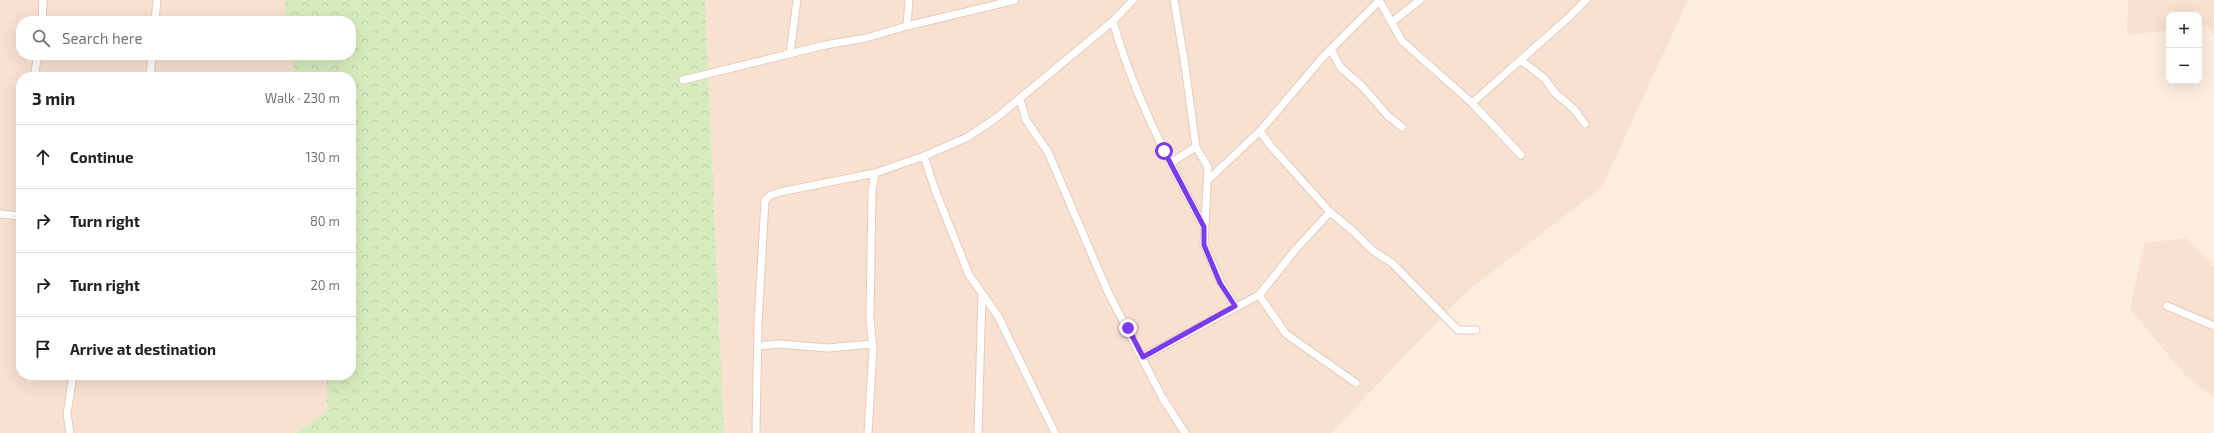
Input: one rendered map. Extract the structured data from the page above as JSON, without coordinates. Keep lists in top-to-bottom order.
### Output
{
  "page": {
    "map_buttons": ["+", "−"],
    "search": "Search here",
    "heading": ["3 min", "Walk · 230 m"],
    "list": [
      ["Continue", "130 m"],
      ["Turn right", "80 m"],
      ["Turn right", "20 m"],
      "Arrive at destination"
    ]
  }
}
